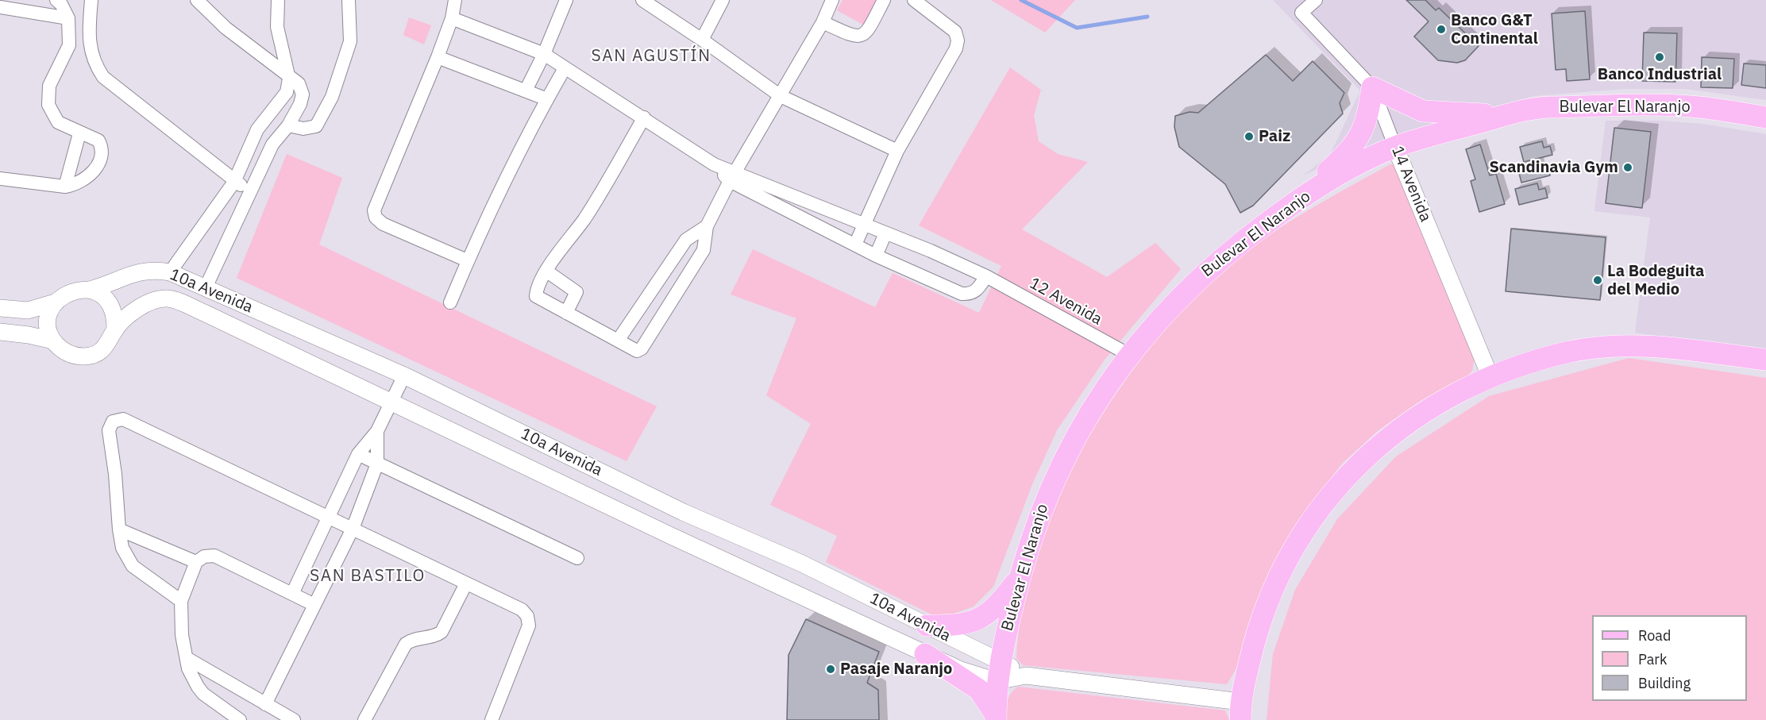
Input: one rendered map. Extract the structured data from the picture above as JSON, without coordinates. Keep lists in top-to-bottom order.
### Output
{
  "streets": {
    "main road": ["Bulevar El Naranjo"],
    "street": ["14 Avenida", "10a Avenida", "12 Avenida"]
  },
  "crossings": [
    ["Bulevar El Naranjo", "14 Avenida"],
    ["Bulevar El Naranjo", "10a Avenida"],
    ["Bulevar El Naranjo", "12 Avenida"]
  ],
  "districts": ["SAN AGUSTÍN", "SAN BASTILO"],
  "places": [
    "Banco G&T Continental",
    "Banco Industrial",
    "Paiz",
    "Scandinavia Gym",
    "La Bodeguita del Medio",
    "Pasaje Naranjo"
  ],
  "legend": ["Road", "Park", "Building"]
}
